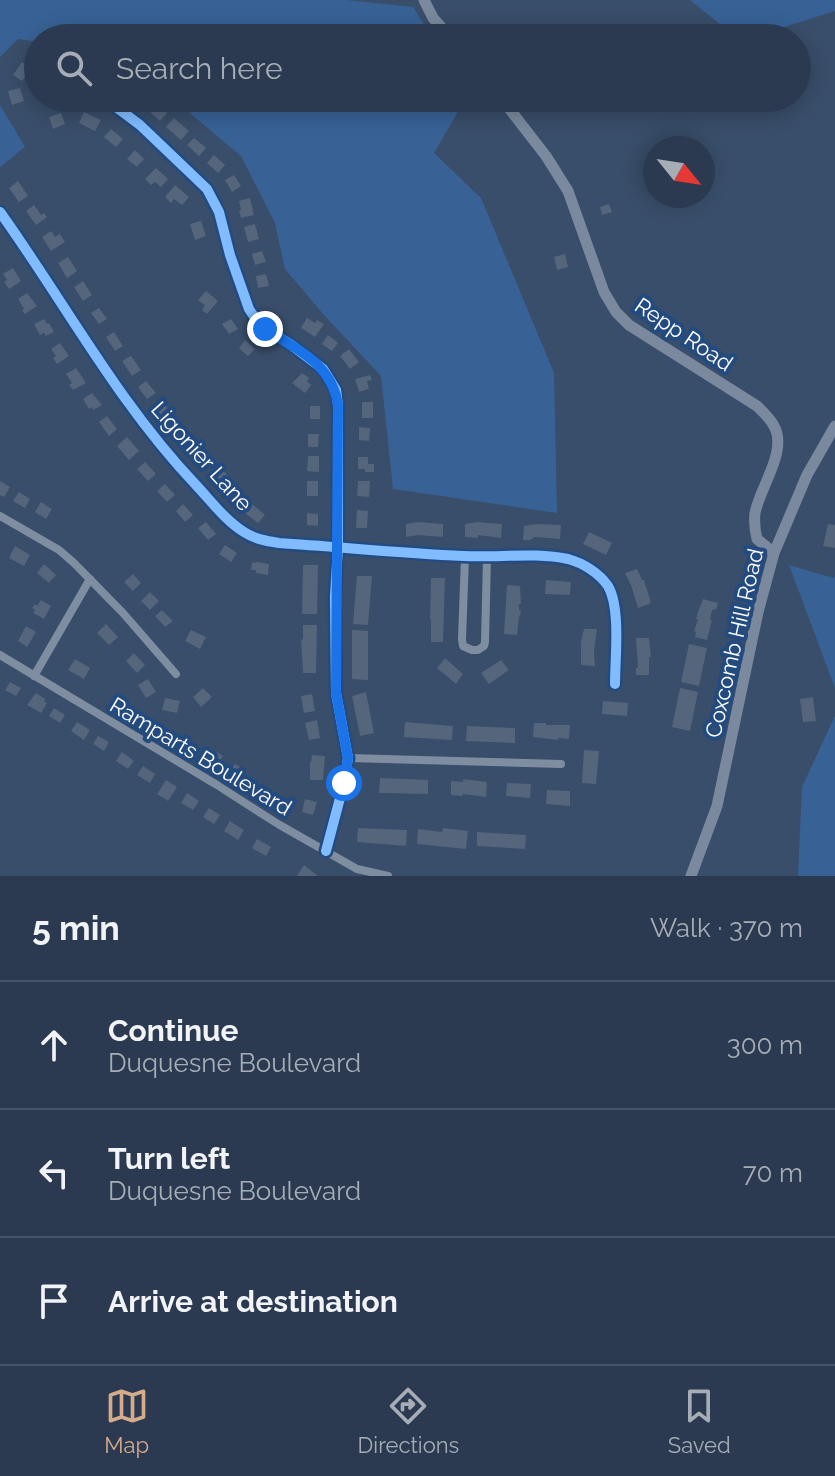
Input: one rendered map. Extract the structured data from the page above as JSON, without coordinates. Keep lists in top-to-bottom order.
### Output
{
  "streets": {
    "street": [
      "Repp Road",
      "Ligonier Lane",
      "Coxcomb Hill Road",
      "Ramparts Boulevard"
    ]
  },
  "crossings": [
    ["Repp Road", "Coxcomb Hill Road"]
  ],
  "north": "bottom right",
  "page": {
    "search": "Search here",
    "heading": ["5 min", "Walk · 370 m"],
    "list": [
      ["Continue", "Duquesne Boulevard", "300 m"],
      ["Turn left", "Duquesne Boulevard", "70 m"],
      "Arrive at destination"
    ],
    "nav": ["Map", "Directions", "Saved"]
  }
}
